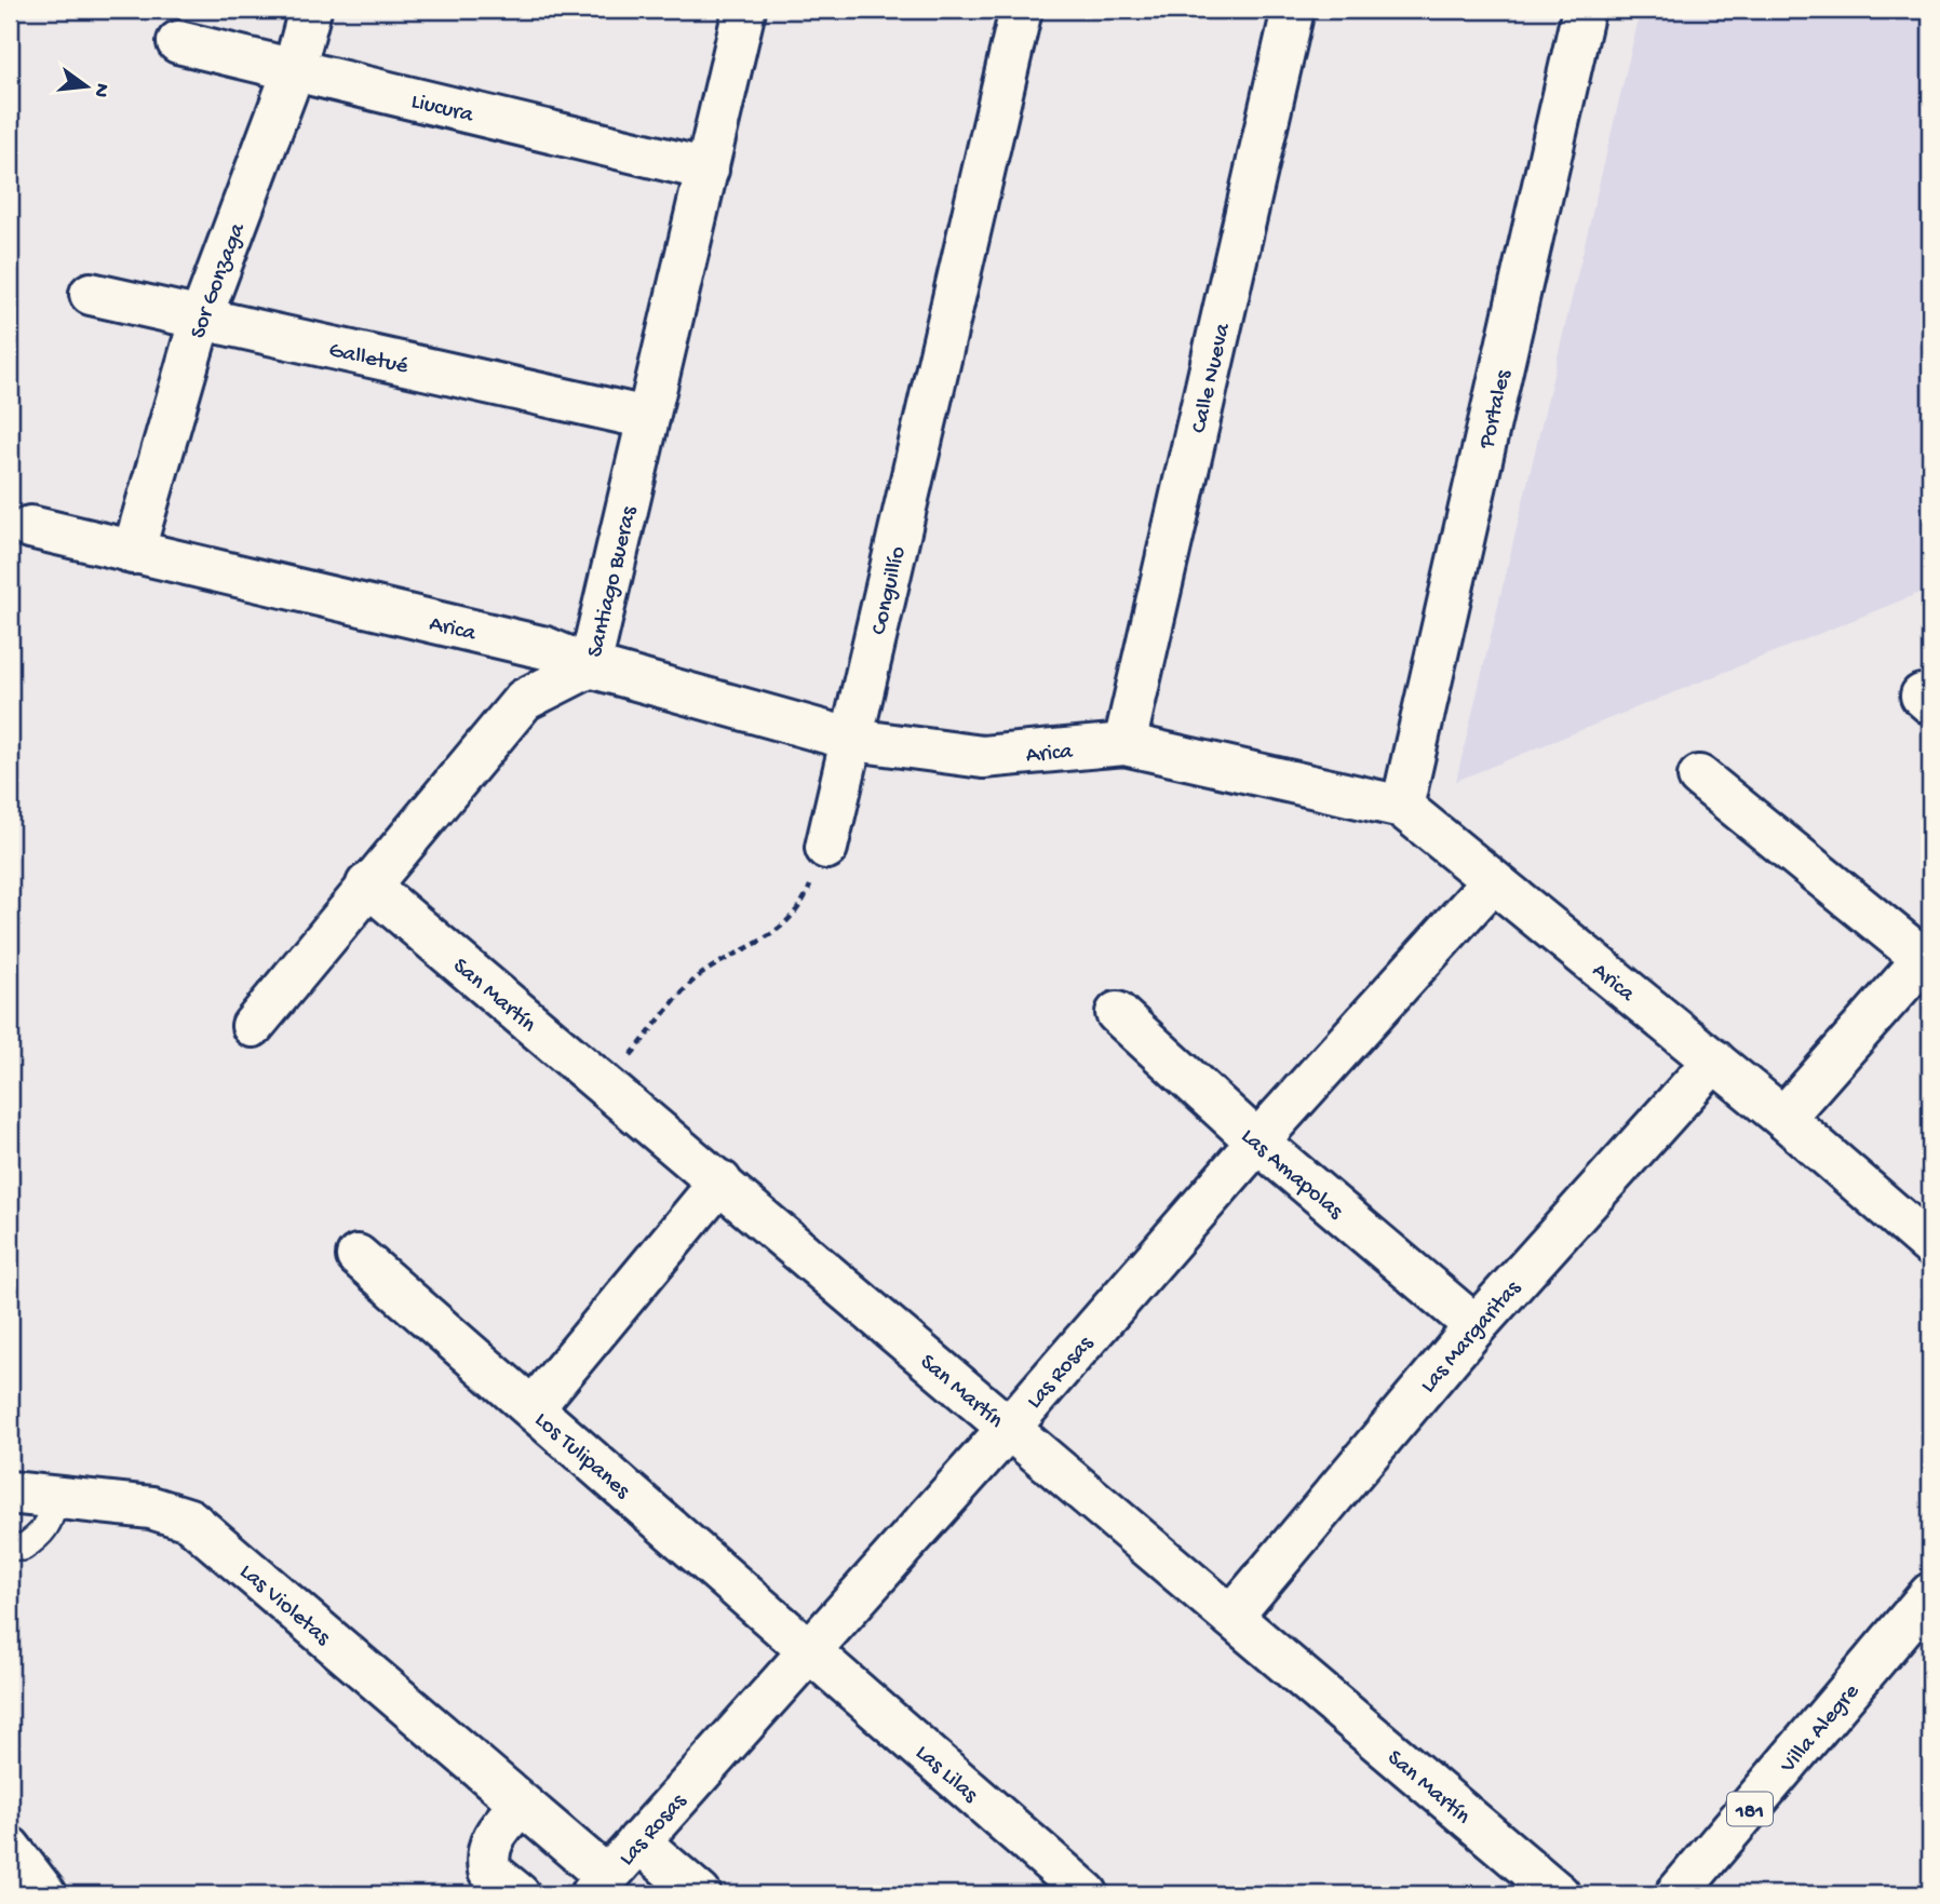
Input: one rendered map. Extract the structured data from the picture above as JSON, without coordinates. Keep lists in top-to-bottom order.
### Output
{
  "streets": {
    "main road": [
      "Liucura",
      "Sor Gonzaga",
      "Galletué",
      "Calle Nueva",
      "Portales",
      "Santiago Bueras",
      "Conguillío",
      "Arica",
      "San Martín",
      "Las Amapolas",
      "Las Margaritas",
      "Las Rosas",
      "Los Tulipanes",
      "Las Violetas",
      "Villa Alegre",
      "Las Lilas",
      "181"
    ]
  },
  "crossings": [
    ["Liucura", "Sor Gonzaga"],
    ["Liucura", "Santiago Bueras"],
    ["Sor Gonzaga", "Galletué"],
    ["Sor Gonzaga", "Arica"],
    ["Galletué", "Santiago Bueras"],
    ["Calle Nueva", "Arica"],
    ["Portales", "Arica"],
    ["Santiago Bueras", "Arica"],
    ["Santiago Bueras", "San Martín"],
    ["Conguillío", "Arica"],
    ["Arica", "Las Margaritas"],
    ["Arica", "Las Rosas"],
    ["San Martín", "Las Margaritas"],
    ["San Martín", "Las Rosas"],
    ["Las Amapolas", "Las Margaritas"],
    ["Las Amapolas", "Las Rosas"],
    ["Las Rosas", "Los Tulipanes"],
    ["Las Rosas", "Las Violetas"],
    ["Las Rosas", "Las Lilas"],
    ["Los Tulipanes", "Las Lilas"]
  ],
  "north": "right"
}
